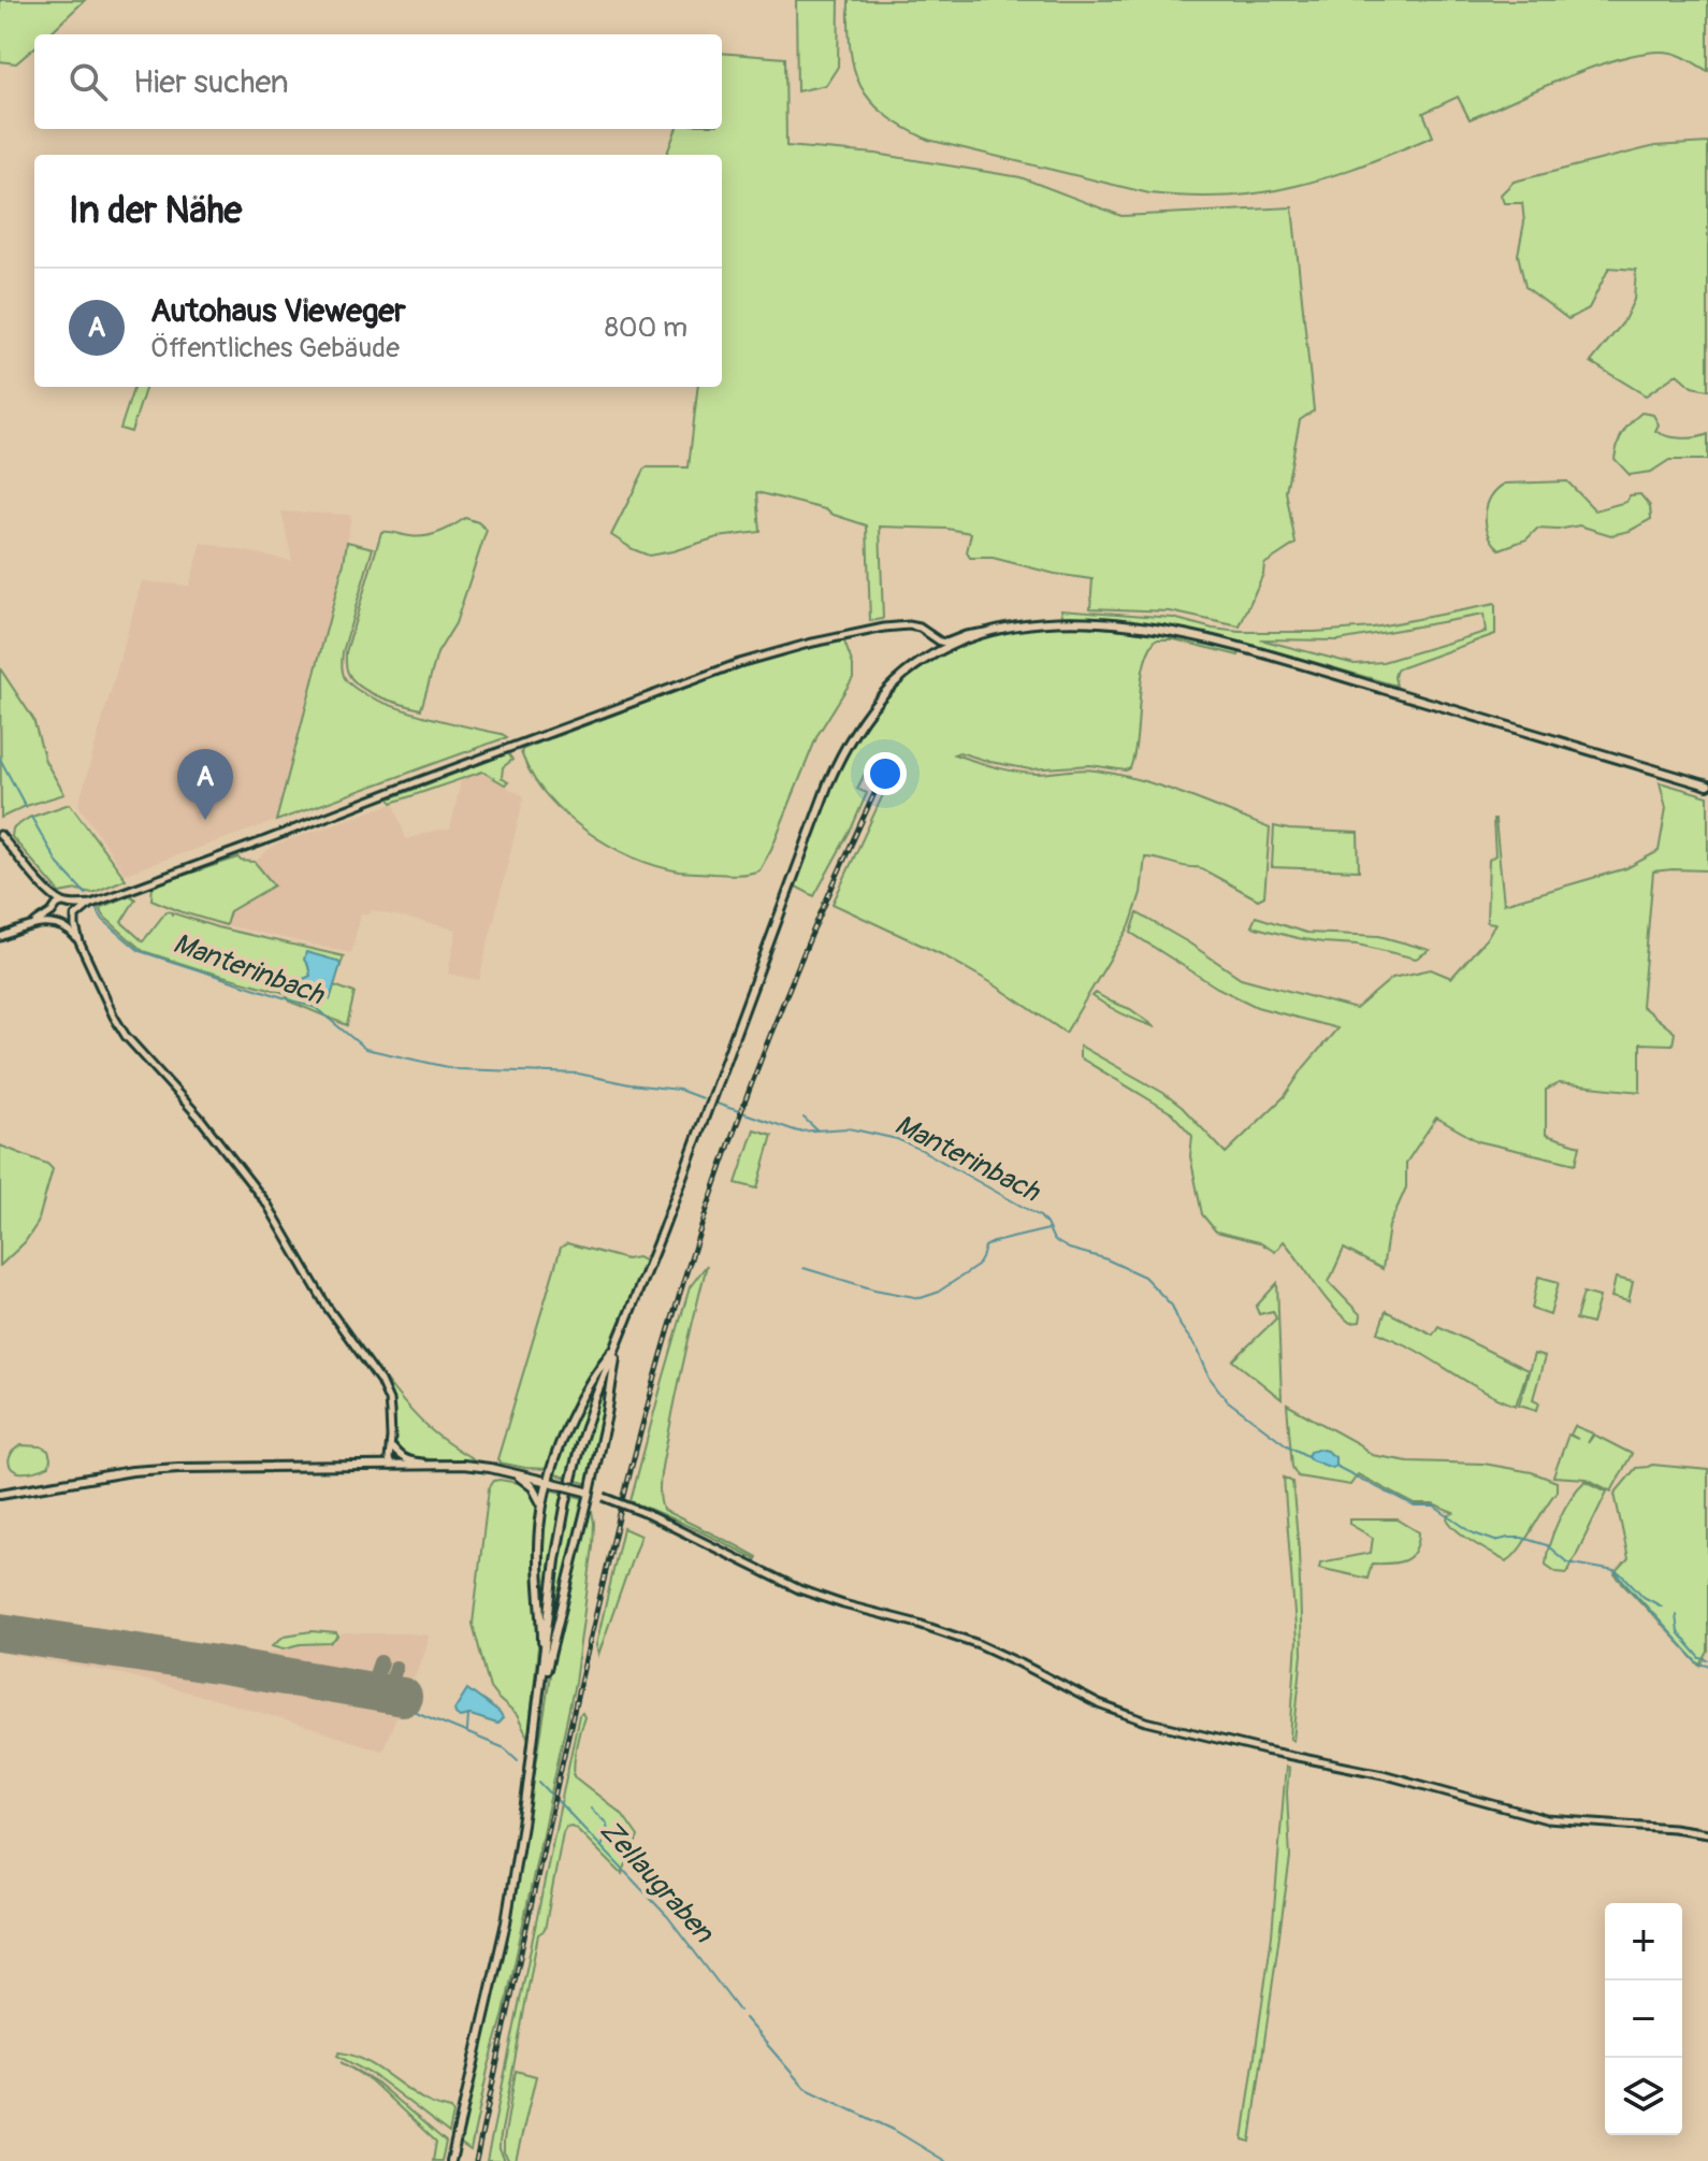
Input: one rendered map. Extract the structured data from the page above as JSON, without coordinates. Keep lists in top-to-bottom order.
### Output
{
  "water": ["Manterinbach", "Zellaugraben"],
  "page": {
    "search": "Hier suchen",
    "heading": "In der Nähe",
    "list": [
      {
        "mark": "A",
        "name": "Autohaus Vieweger",
        "note": "Öffentliches Gebäude",
        "value": "800 m"
      }
    ],
    "pins": "A",
    "map_buttons": ["+", "−"]
  }
}
